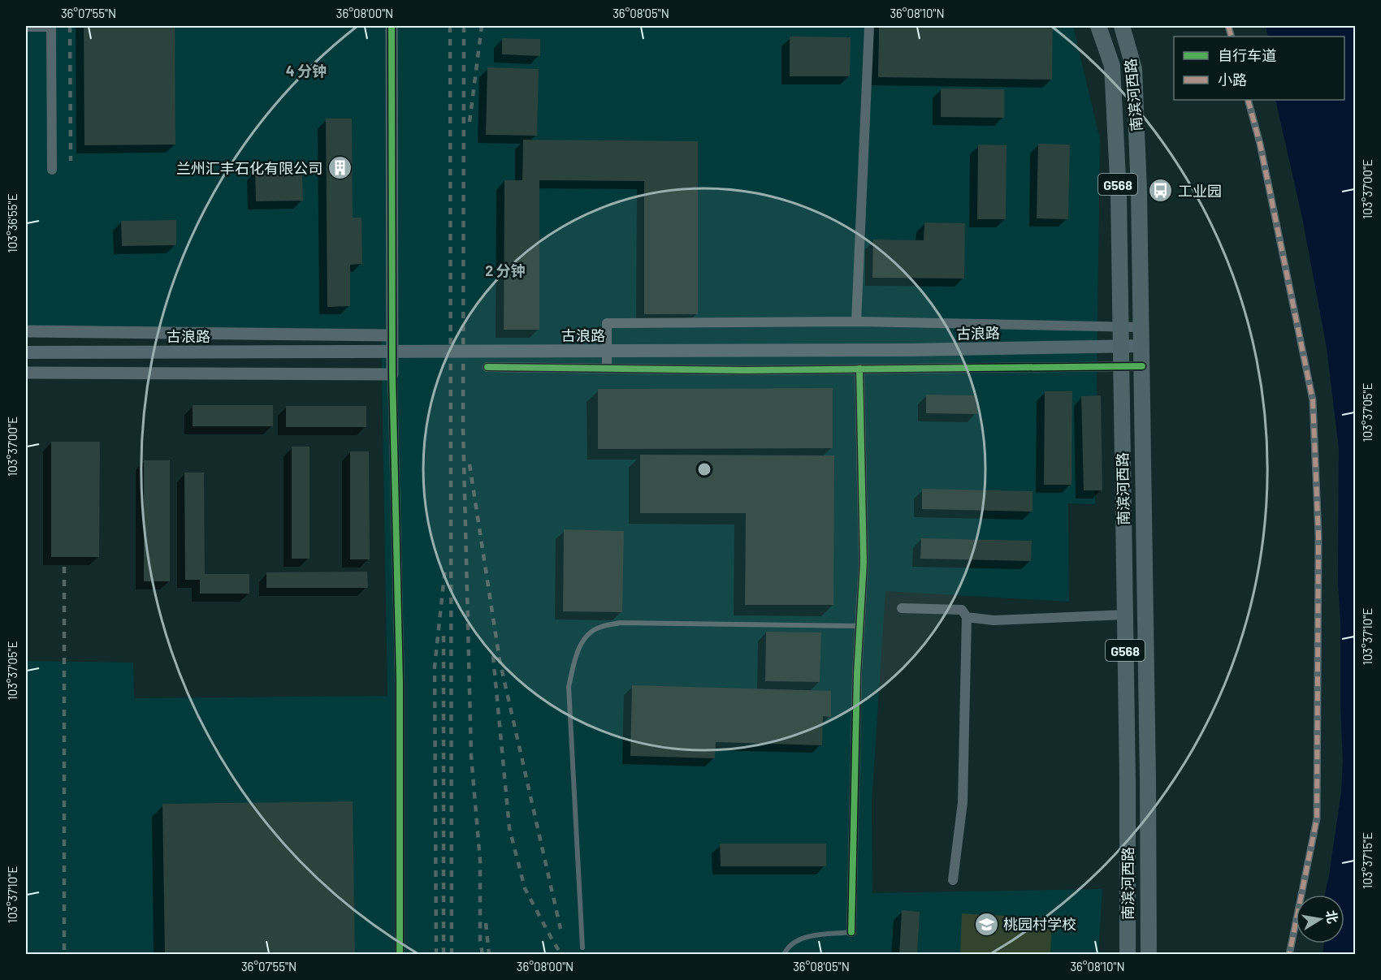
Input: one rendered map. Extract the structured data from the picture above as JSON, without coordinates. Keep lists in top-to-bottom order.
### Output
{
  "streets": {
    "highway": ["南滨河西路", "G568"],
    "main road": ["古浪路"]
  },
  "crossings": [
    ["南滨河西路", "古浪路"]
  ],
  "places": {
    "building": ["兰州汇丰石化有限公司"],
    "bus stop": ["工业园"],
    "school or university": ["桃园村学校"]
  },
  "legend": ["自行车道", "小路"],
  "north": "right",
  "coordinates": [
    "36°07'55\"N",
    "36°08'00\"N",
    "36°08'05\"N",
    "36°08'10\"N",
    "103°37'00\"E",
    "103°36'55\"E",
    "103°37'05\"E",
    "103°37'10\"E",
    "103°37'15\"E"
  ],
  "rings": ["4 分钟", "2 分钟"]
}
